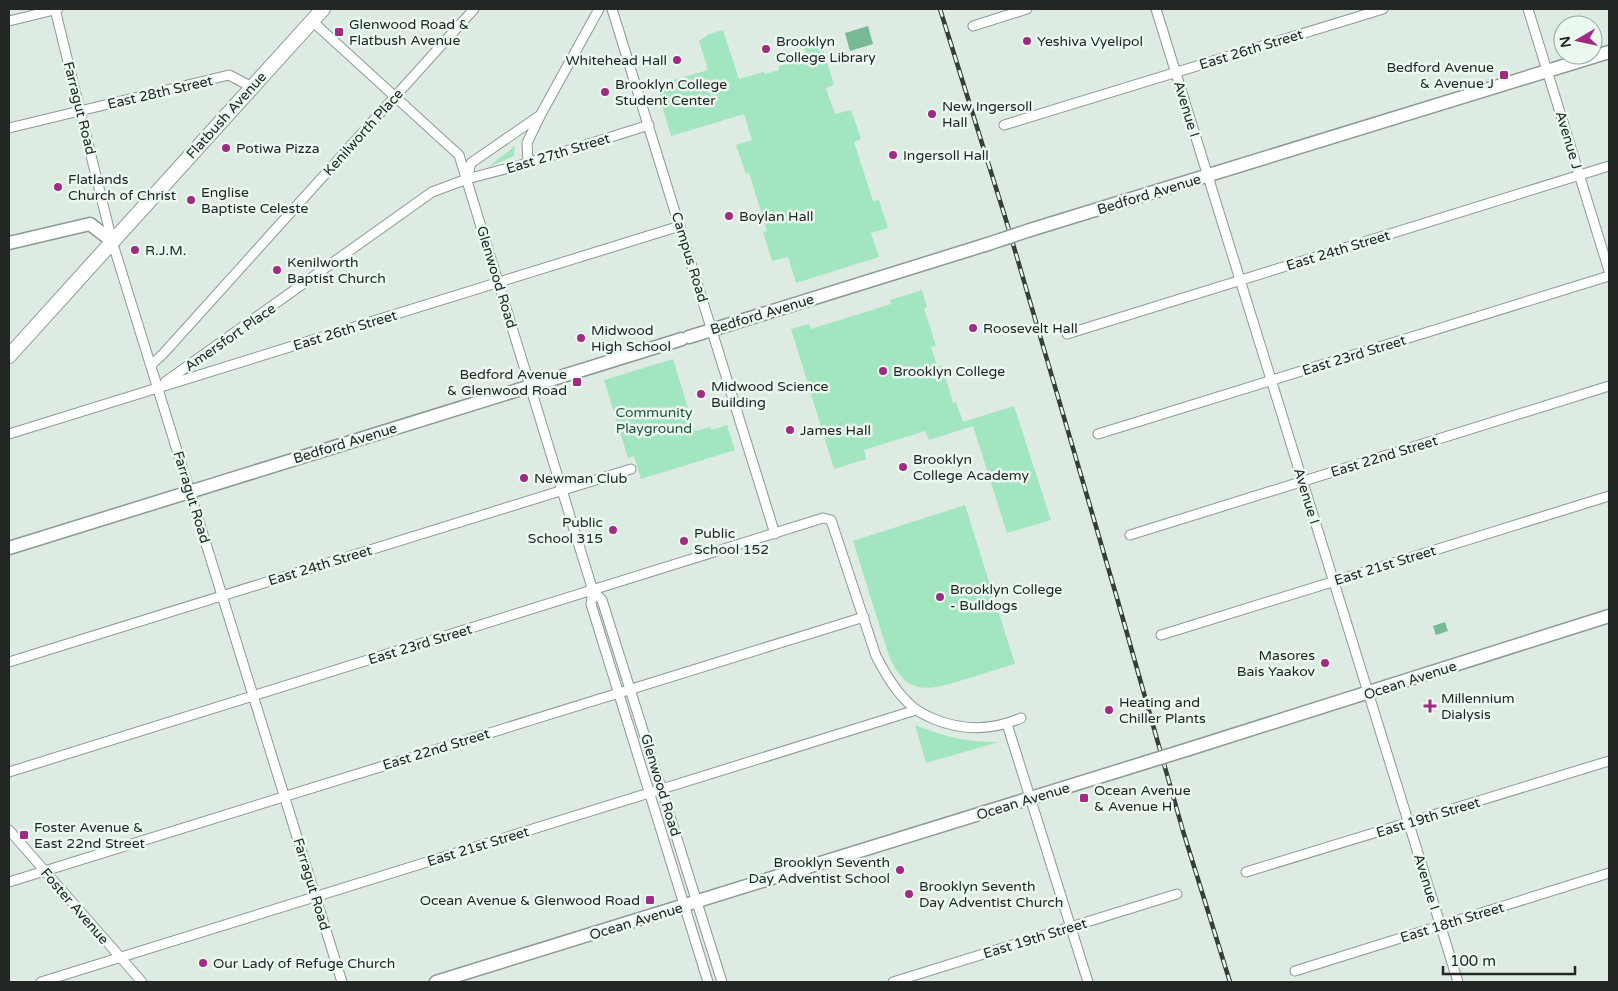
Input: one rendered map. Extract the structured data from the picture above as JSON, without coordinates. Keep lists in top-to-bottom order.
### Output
{
  "streets": {
    "main road": ["Flatbush Avenue", "Bedford Avenue", "Ocean Avenue"],
    "street": [
      "East 26th Street",
      "East 28th Street",
      "Farragut Road",
      "Avenue I",
      "Kenilworth Place",
      "Avenue J",
      "East 27th Street",
      "East 24th Street",
      "Campus Road",
      "Glenwood Road",
      "Amersfort Place",
      "East 23rd Street",
      "East 22nd Street",
      "East 21st Street",
      "East 19th Street",
      "Foster Avenue",
      "East 18th Street"
    ]
  },
  "crossings": [
    ["East 26th Street", "Farragut Road"],
    ["East 26th Street", "Avenue I"],
    ["East 26th Street", "Campus Road"],
    ["East 26th Street", "Glenwood Road"],
    ["East 26th Street", "Amersfort Place"],
    ["East 28th Street", "Farragut Road"],
    ["East 28th Street", "Flatbush Avenue"],
    ["Farragut Road", "Flatbush Avenue"],
    ["Farragut Road", "Kenilworth Place"],
    ["Farragut Road", "Bedford Avenue"],
    ["Farragut Road", "East 24th Street"],
    ["Farragut Road", "Amersfort Place"],
    ["Farragut Road", "East 23rd Street"],
    ["Farragut Road", "East 22nd Street"],
    ["Farragut Road", "East 21st Street"],
    ["Avenue I", "Bedford Avenue"],
    ["Avenue I", "East 24th Street"],
    ["Avenue I", "East 23rd Street"],
    ["Avenue I", "East 22nd Street"],
    ["Avenue I", "East 21st Street"],
    ["Avenue I", "Ocean Avenue"],
    ["Avenue I", "East 19th Street"],
    ["Avenue I", "East 18th Street"],
    ["Flatbush Avenue", "Glenwood Road"],
    ["Kenilworth Place", "Glenwood Road"],
    ["Avenue J", "Bedford Avenue"],
    ["Avenue J", "East 24th Street"],
    ["East 27th Street", "Campus Road"],
    ["East 27th Street", "Glenwood Road"],
    ["East 27th Street", "Amersfort Place"],
    ["Bedford Avenue", "Campus Road"],
    ["Bedford Avenue", "Glenwood Road"],
    ["East 24th Street", "Glenwood Road"],
    ["Campus Road", "East 23rd Street"],
    ["Glenwood Road", "Amersfort Place"],
    ["Glenwood Road", "East 23rd Street"],
    ["Glenwood Road", "East 22nd Street"],
    ["Glenwood Road", "East 21st Street"],
    ["Glenwood Road", "Ocean Avenue"],
    ["East 23rd Street", "East 22nd Street"],
    ["East 22nd Street", "Foster Avenue"],
    ["East 21st Street", "Foster Avenue"]
  ],
  "parks": ["Community Playground"],
  "places": {
    "transit": [
      "Glenwood Road & Flatbush Avenue",
      "Bedford Avenue & Avenue J",
      "Bedford Avenue & Glenwood Road",
      "Ocean Avenue & Avenue H",
      "Foster Avenue & East 22nd Street",
      "Ocean Avenue & Glenwood Road"
    ],
    "other": [
      "Yeshiva Vyelipol",
      "Brooklyn College Library",
      "Whitehead Hall",
      "Brooklyn College Student Center",
      "New Ingersoll Hall",
      "Potiwa Pizza",
      "Ingersoll Hall",
      "Flatlands Church of Christ",
      "Englise Baptiste Celeste",
      "Boylan Hall",
      "R.J.M.",
      "Kenilworth Baptist Church",
      "Roosevelt Hall",
      "Midwood High School",
      "Brooklyn College",
      "Midwood Science Building",
      "James Hall",
      "Brooklyn College Academy",
      "Newman Club",
      "Public School 315",
      "Public School 152",
      "Brooklyn College - Bulldogs",
      "Masores Bais Yaakov",
      "Heating and Chiller Plants",
      "Brooklyn Seventh Day Adventist School",
      "Brooklyn Seventh Day Adventist Church",
      "Our Lady of Refuge Church"
    ],
    "health": ["Millennium Dialysis"]
  },
  "scale_bar": "100 m",
  "north": "left"
}
